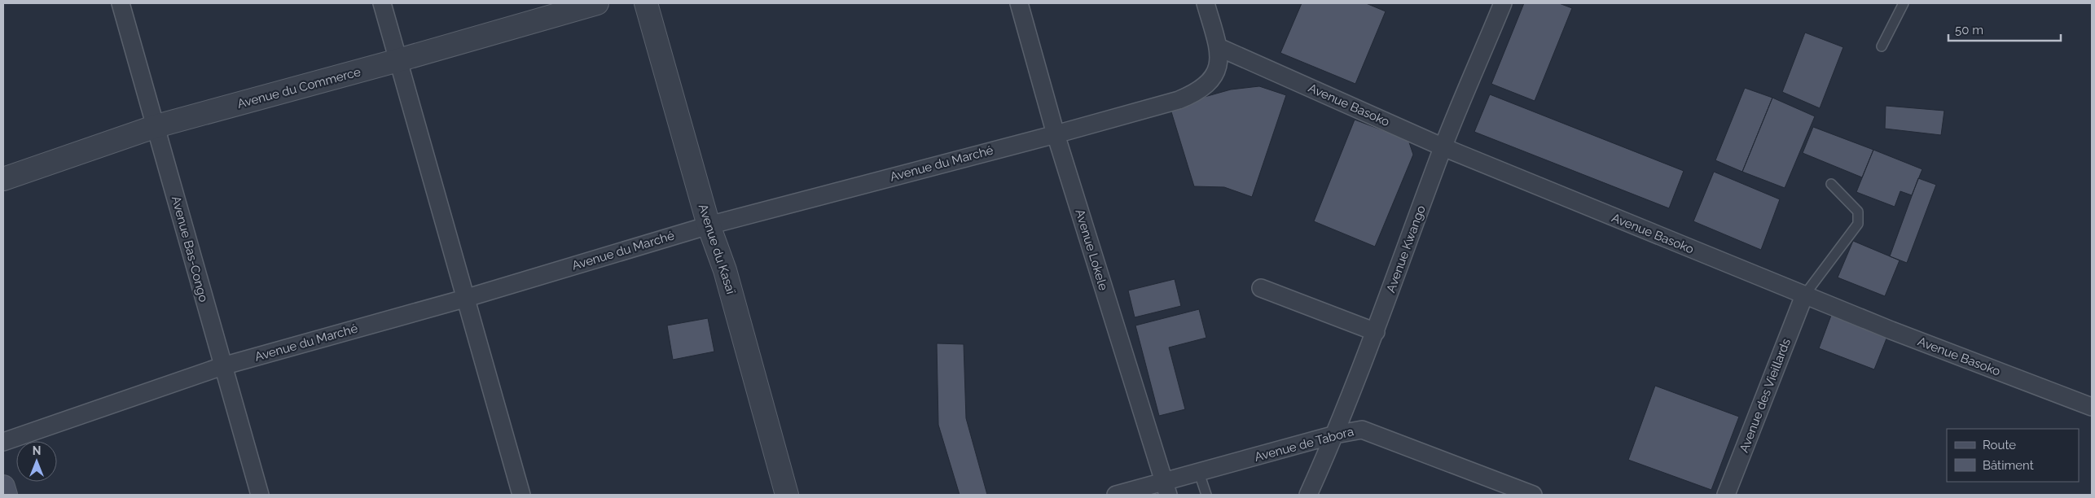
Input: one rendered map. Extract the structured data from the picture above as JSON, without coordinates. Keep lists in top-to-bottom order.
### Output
{
  "streets": {
    "street": [
      "Avenue du Commerce",
      "Avenue Basoko",
      "Avenue du Marché",
      "Avenue Bas-Congo",
      "Avenue du Kasaï",
      "Avenue Kwango",
      "Avenue Lokele",
      "Avenue des Vieillards",
      "Avenue de Tabora"
    ]
  },
  "crossings": [
    ["Avenue du Commerce", "Avenue Bas-Congo"],
    ["Avenue Basoko", "Avenue du Marché"],
    ["Avenue Basoko", "Avenue Kwango"],
    ["Avenue Basoko", "Avenue des Vieillards"],
    ["Avenue du Marché", "Avenue Bas-Congo"],
    ["Avenue du Marché", "Avenue du Kasaï"],
    ["Avenue du Marché", "Avenue Lokele"],
    ["Avenue Kwango", "Avenue de Tabora"],
    ["Avenue Lokele", "Avenue de Tabora"]
  ],
  "legend": ["Route", "Bâtiment"],
  "scale_bar": "50 m",
  "north": "top"
}
